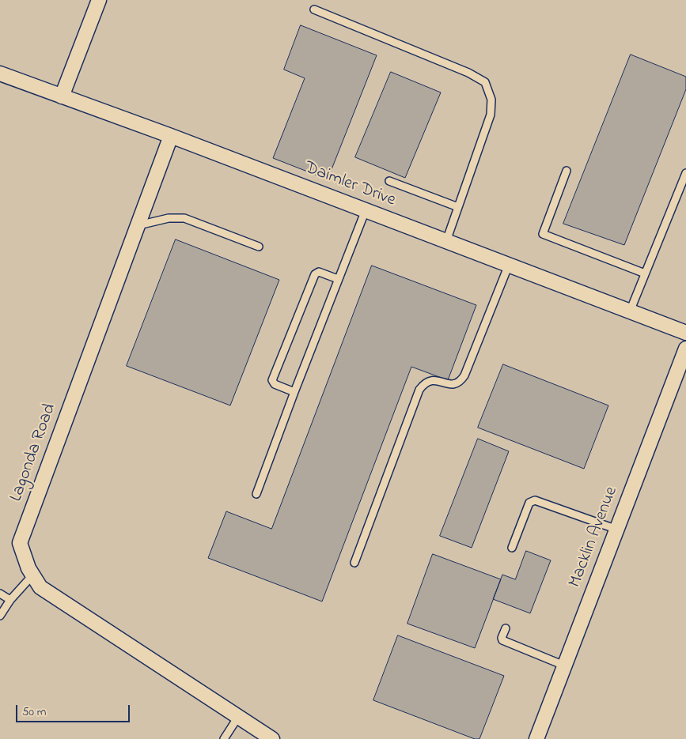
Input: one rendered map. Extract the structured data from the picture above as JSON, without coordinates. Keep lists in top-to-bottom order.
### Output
{
  "streets": {
    "street": ["Daimler Drive", "Lagonda Road", "Macklin Avenue"]
  },
  "crossings": [
    ["Daimler Drive", "Lagonda Road"]
  ],
  "scale_bar": "50 m"
}
